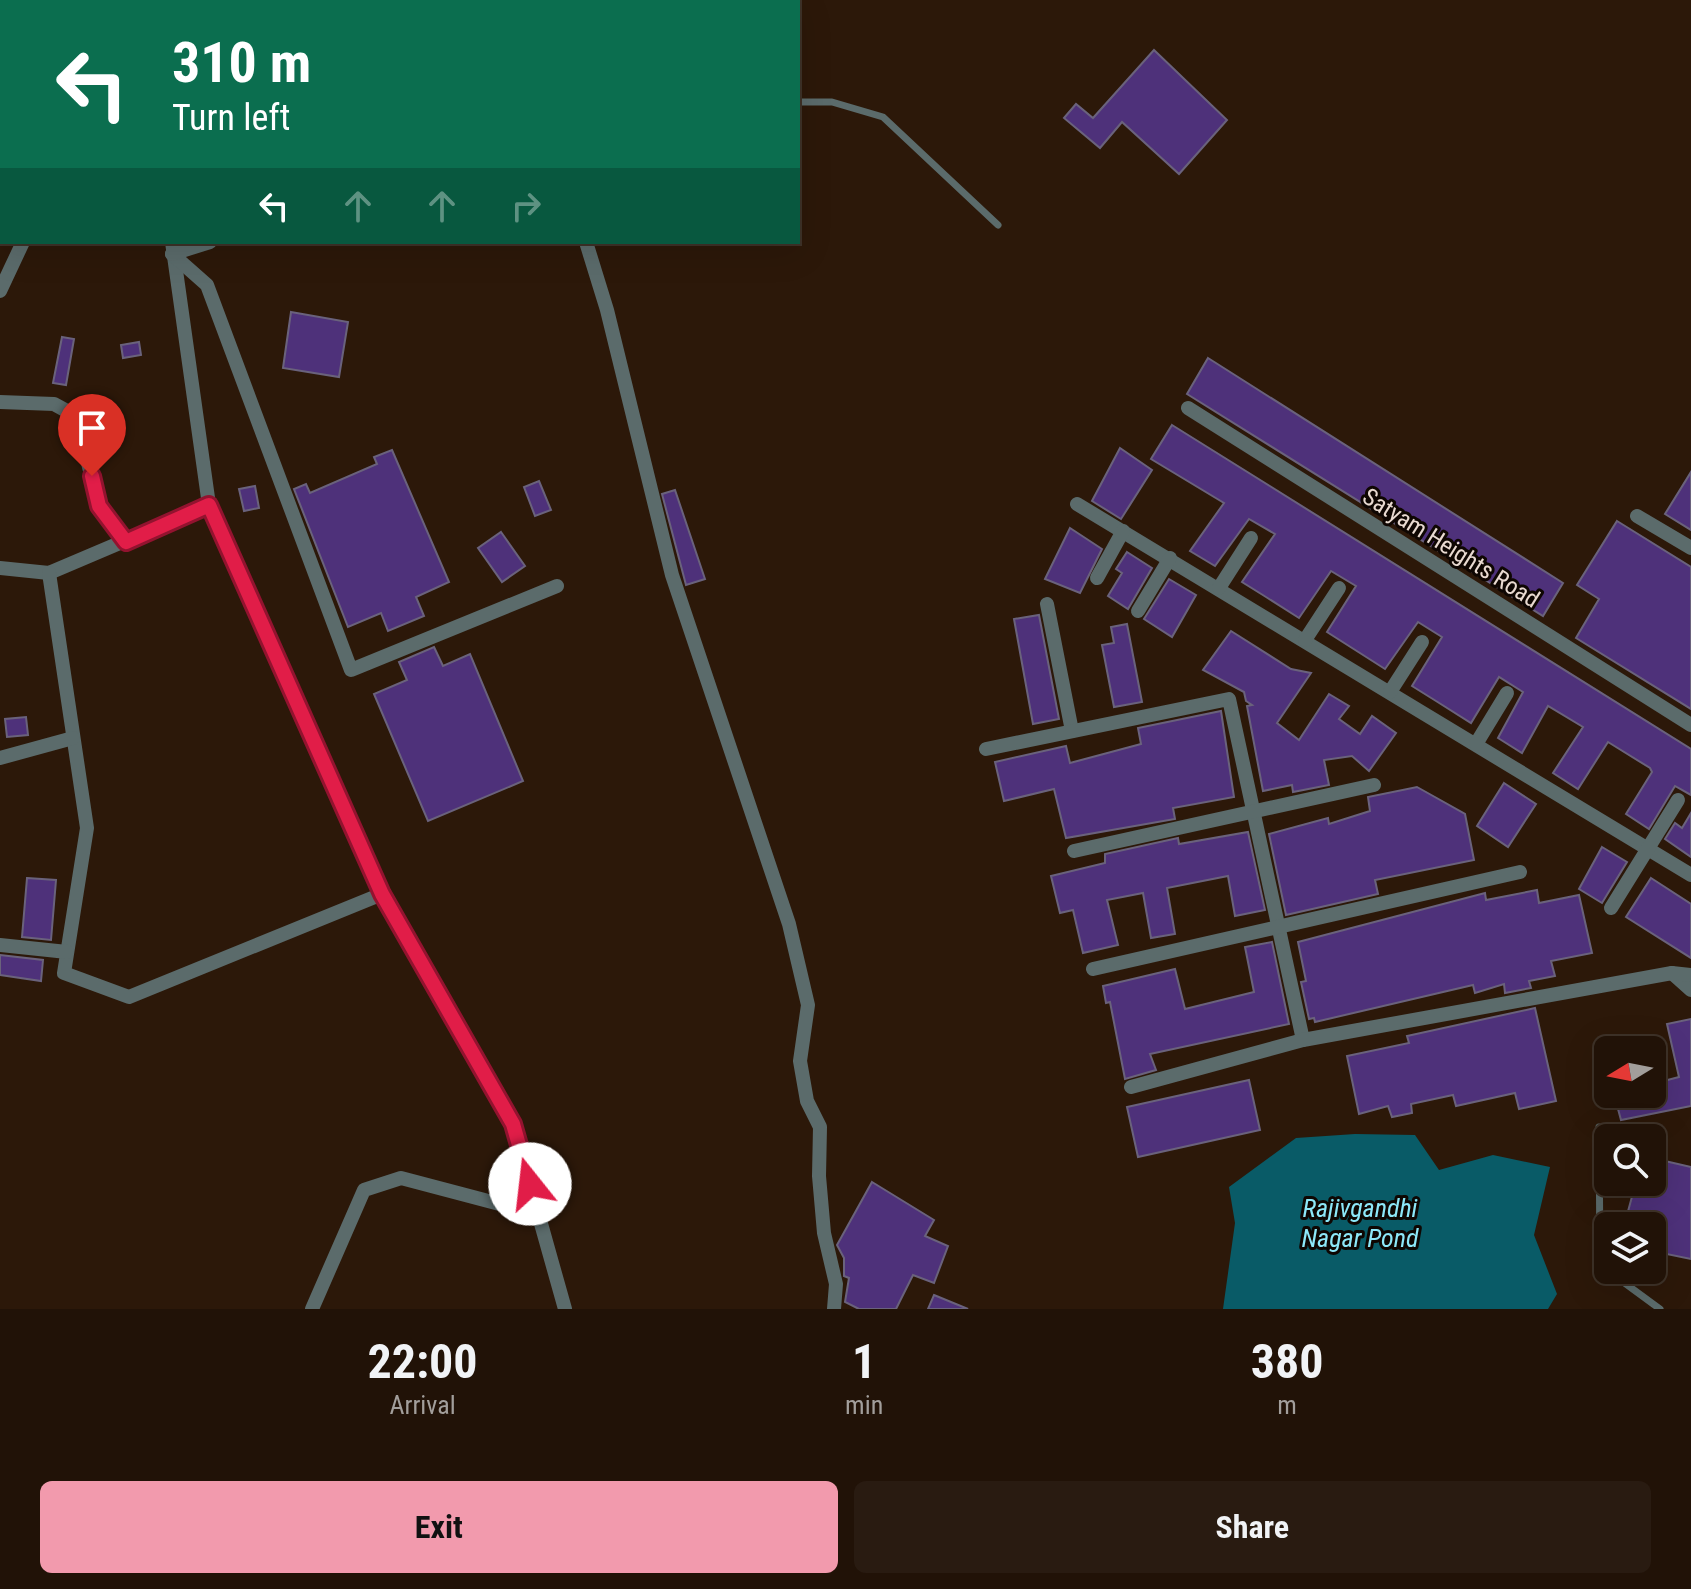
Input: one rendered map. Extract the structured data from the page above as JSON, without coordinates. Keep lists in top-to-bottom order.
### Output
{
  "streets": {
    "street": ["Satyam Heights Road"]
  },
  "water": ["Rajivgandhi Nagar Pond"],
  "north": "left",
  "page": {
    "turn": ["310 m", "Turn left"],
    "eta": [
      "22:00",
      "Arrival",
      "1",
      "min",
      "380",
      "m"
    ],
    "buttons": ["Exit", "Share"]
  }
}
